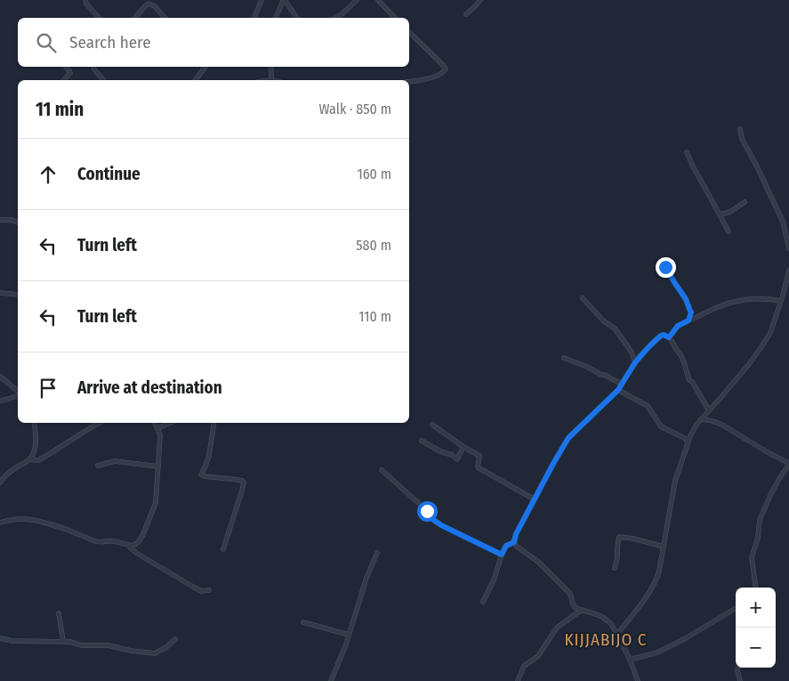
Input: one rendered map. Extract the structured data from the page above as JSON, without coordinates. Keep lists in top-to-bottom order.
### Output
{
  "districts": ["KIJJABIJO C"],
  "page": {
    "search": "Search here",
    "heading": ["11 min", "Walk · 850 m"],
    "list": [
      ["Continue", "160 m"],
      ["Turn left", "580 m"],
      ["Turn left", "110 m"],
      "Arrive at destination"
    ],
    "map_buttons": ["+", "−"]
  }
}
